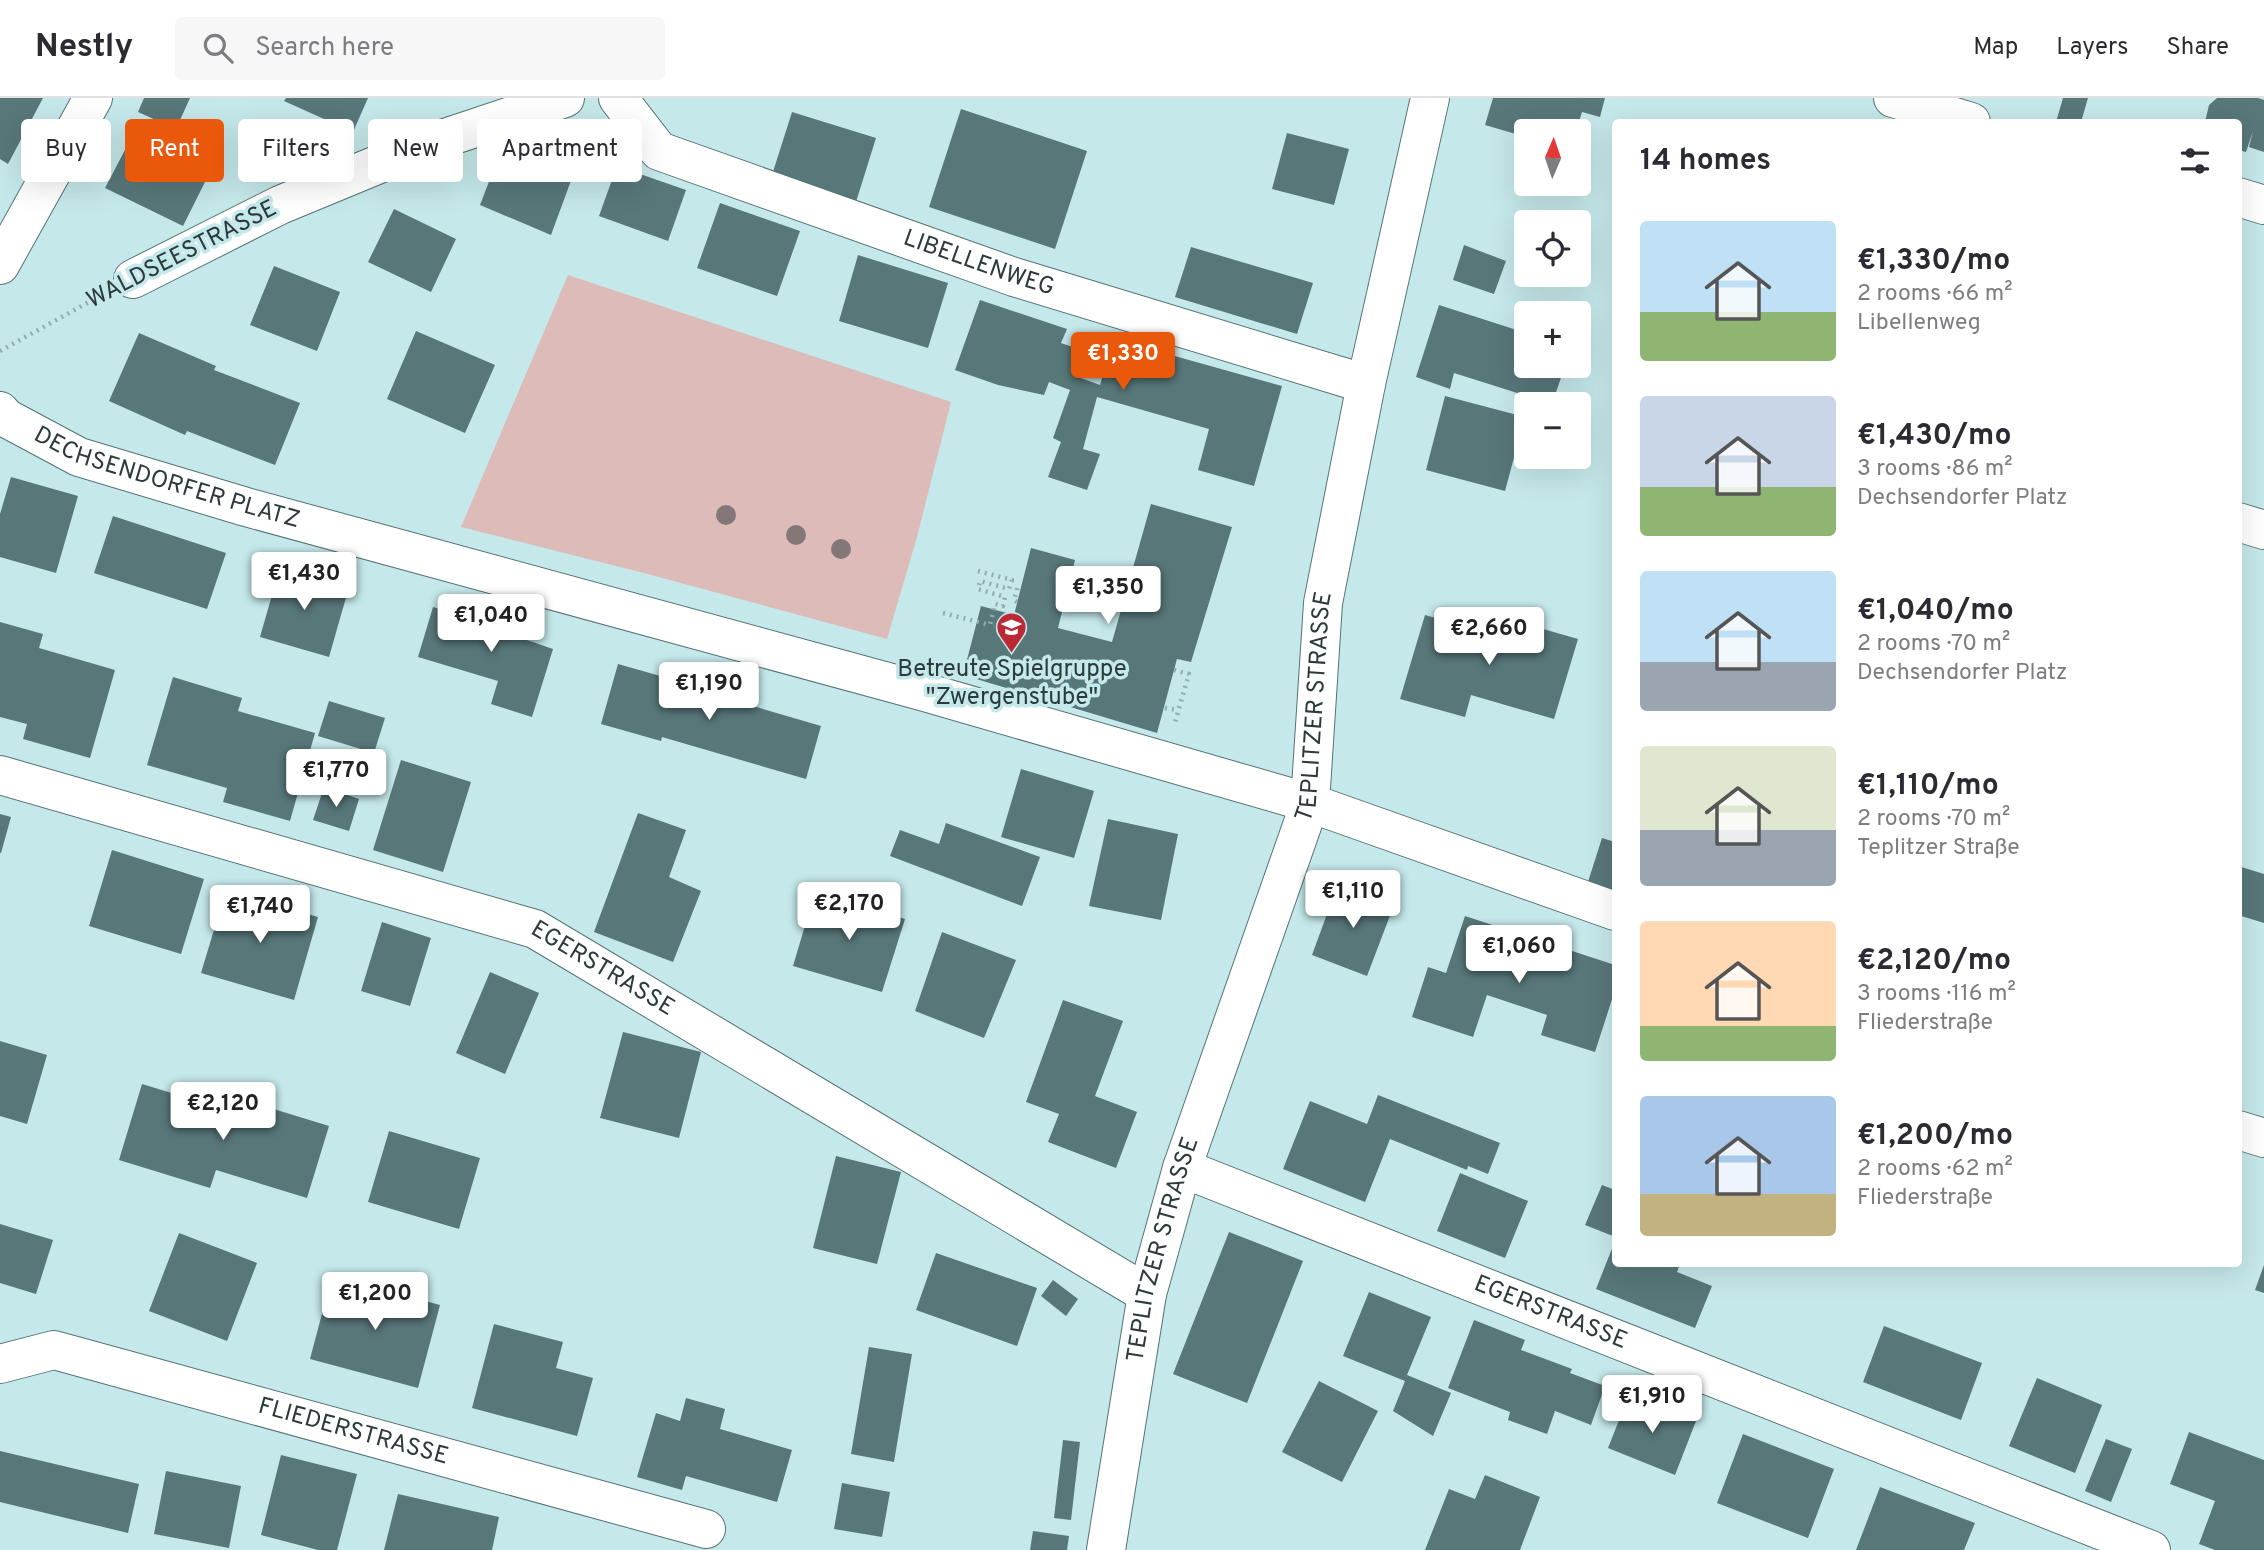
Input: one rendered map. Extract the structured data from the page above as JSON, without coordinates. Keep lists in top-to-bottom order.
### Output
{
  "streets": {
    "street": [
      "WALDSEESTRASSE",
      "LIBELLENWEG",
      "DECHSENDORFER PLATZ",
      "TEPLITZER STRASSE",
      "EGERSTRASSE",
      "FLIEDERSTRASSE"
    ]
  },
  "crossings": [
    ["LIBELLENWEG", "TEPLITZER STRASSE"],
    ["DECHSENDORFER PLATZ", "TEPLITZER STRASSE"],
    ["TEPLITZER STRASSE", "EGERSTRASSE"]
  ],
  "places": {
    "school or university": ["Betreute Spielgruppe \"Zwergenstube\""]
  },
  "north": "top",
  "page": {
    "header": "Nestly",
    "search": "Search here",
    "nav": ["Map", "Layers", "Share"],
    "map_buttons": ["+", "−"],
    "chip": [
      "Buy",
      "Rent",
      "Filters",
      "New",
      "Apartment"
    ],
    "heading": "14 homes",
    "list": [
      {
        "name": "€1,330/mo",
        "note": "2 rooms · 66 m² · Libellenweg"
      },
      {
        "name": "€1,430/mo",
        "note": "3 rooms · 86 m² · Dechsendorfer Platz"
      },
      {
        "name": "€1,040/mo",
        "note": "2 rooms · 70 m² · Dechsendorfer Platz"
      },
      {
        "name": "€1,110/mo",
        "note": "2 rooms · 70 m² · Teplitzer Straße"
      },
      {
        "name": "€2,120/mo",
        "note": "3 rooms · 116 m² · Fliederstraße"
      },
      {
        "name": "€1,200/mo",
        "note": "2 rooms · 62 m² · Fliederstraße"
      }
    ],
    "price": [
      "€1,330",
      "€1,430",
      "€1,350",
      "€1,040",
      "€2,660",
      "€1,190",
      "€1,770",
      "€1,110",
      "€2,170",
      "€1,740",
      "€1,060",
      "€2,120",
      "€1,200",
      "€1,910"
    ]
  }
}
